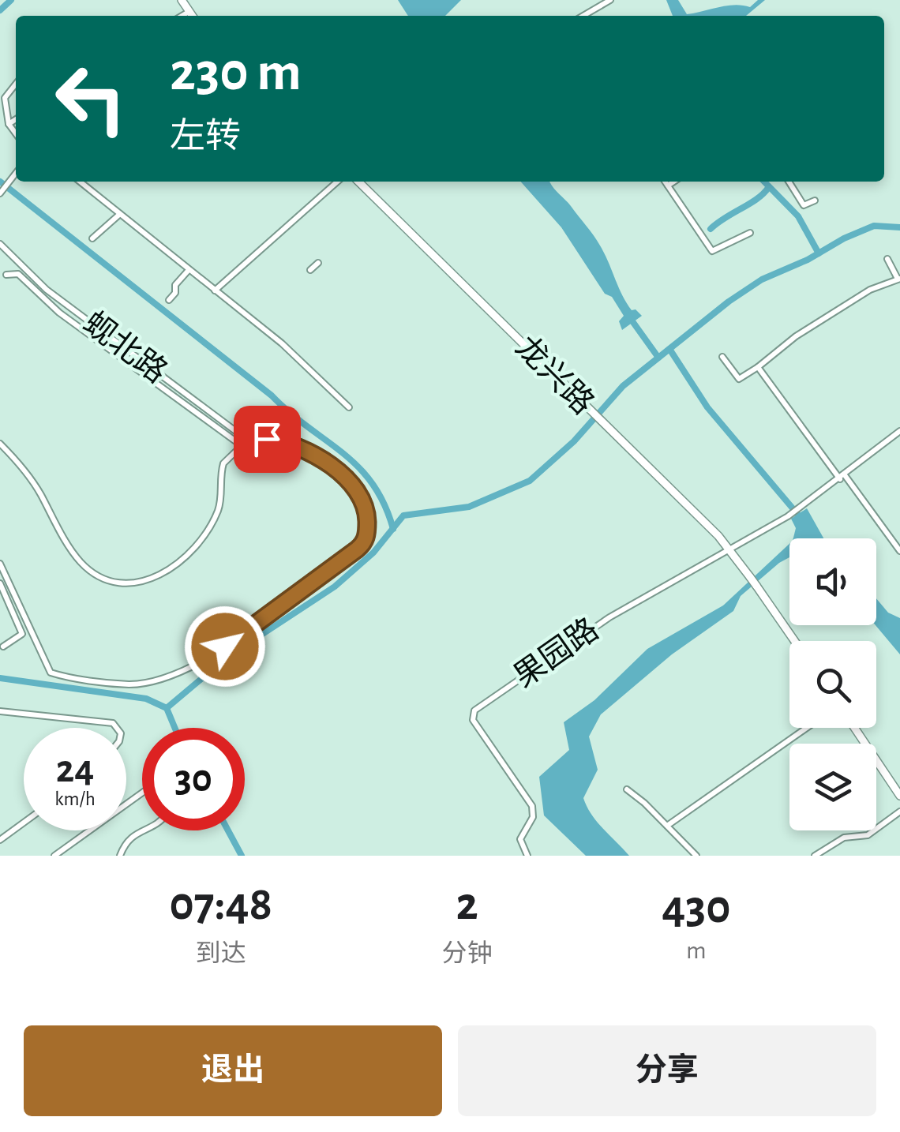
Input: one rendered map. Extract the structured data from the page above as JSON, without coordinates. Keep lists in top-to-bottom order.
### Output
{
  "streets": {
    "street": ["蚬北路", "龙兴路", "果园路"]
  },
  "crossings": [
    ["龙兴路", "果园路"]
  ],
  "page": {
    "turn": ["230 m", "左转"],
    "speed": "24 km/h",
    "limit": "30",
    "eta": [
      "07:48",
      "到达",
      "2",
      "分钟",
      "430",
      "m"
    ],
    "buttons": ["退出", "分享"]
  }
}
